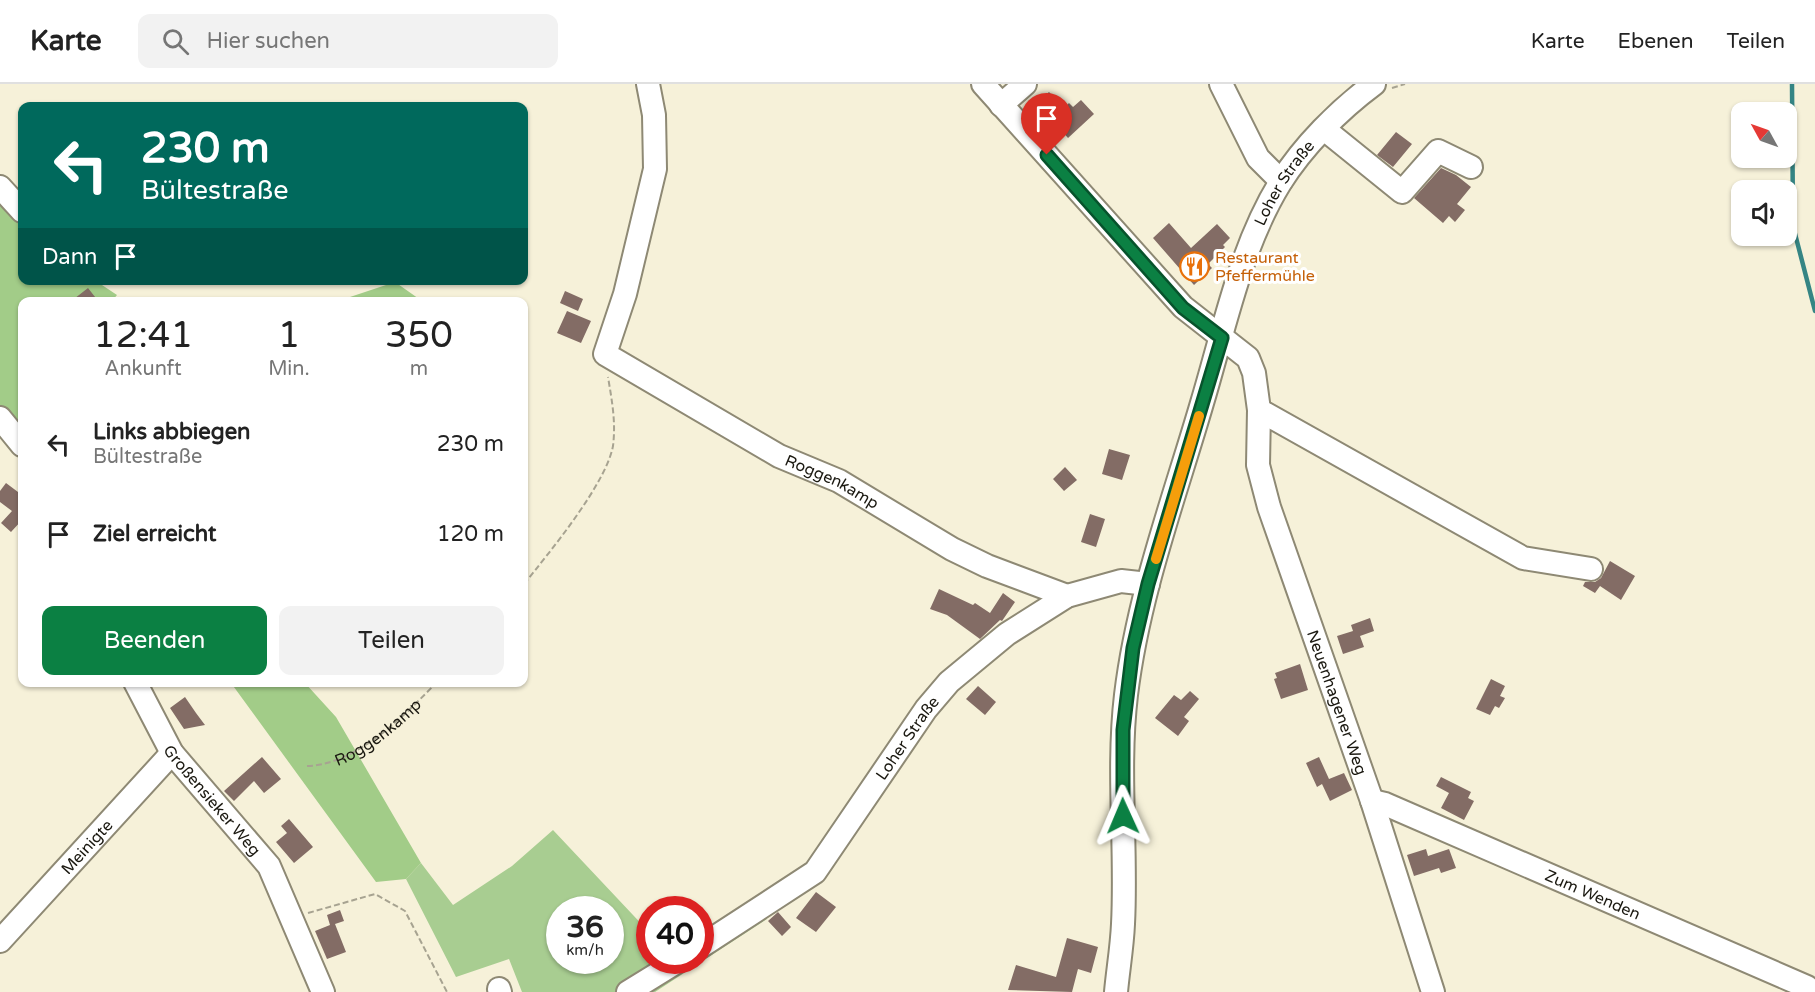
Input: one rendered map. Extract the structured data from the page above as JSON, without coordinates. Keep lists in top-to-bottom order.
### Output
{
  "streets": {
    "street": [
      "Loher Straße",
      "Roggenkamp",
      "Neuenhagener Weg",
      "Großensieker Weg",
      "Meinigte",
      "Zum Wenden"
    ]
  },
  "crossings": [
    ["Loher Straße", "Roggenkamp"],
    ["Loher Straße", "Neuenhagener Weg"],
    ["Neuenhagener Weg", "Zum Wenden"],
    ["Großensieker Weg", "Meinigte"]
  ],
  "places": {
    "restaurant": ["Restaurant Pfeffermühle"]
  },
  "north": "top left",
  "page": {
    "header": "Karte",
    "search": "Hier suchen",
    "nav": ["Karte", "Ebenen", "Teilen"],
    "turn": ["230 m", "Bültestraße"],
    "then": "Dann",
    "eta": [
      "12:41",
      "Ankunft",
      "1",
      "Min.",
      "350",
      "m"
    ],
    "list": [
      {
        "name": "Links abbiegen",
        "note": "Bültestraße",
        "value": "230 m"
      },
      {
        "name": "Ziel erreicht",
        "value": "120 m"
      }
    ],
    "buttons": ["Beenden", "Teilen"],
    "speed": "36 km/h",
    "limit": "40"
  }
}
